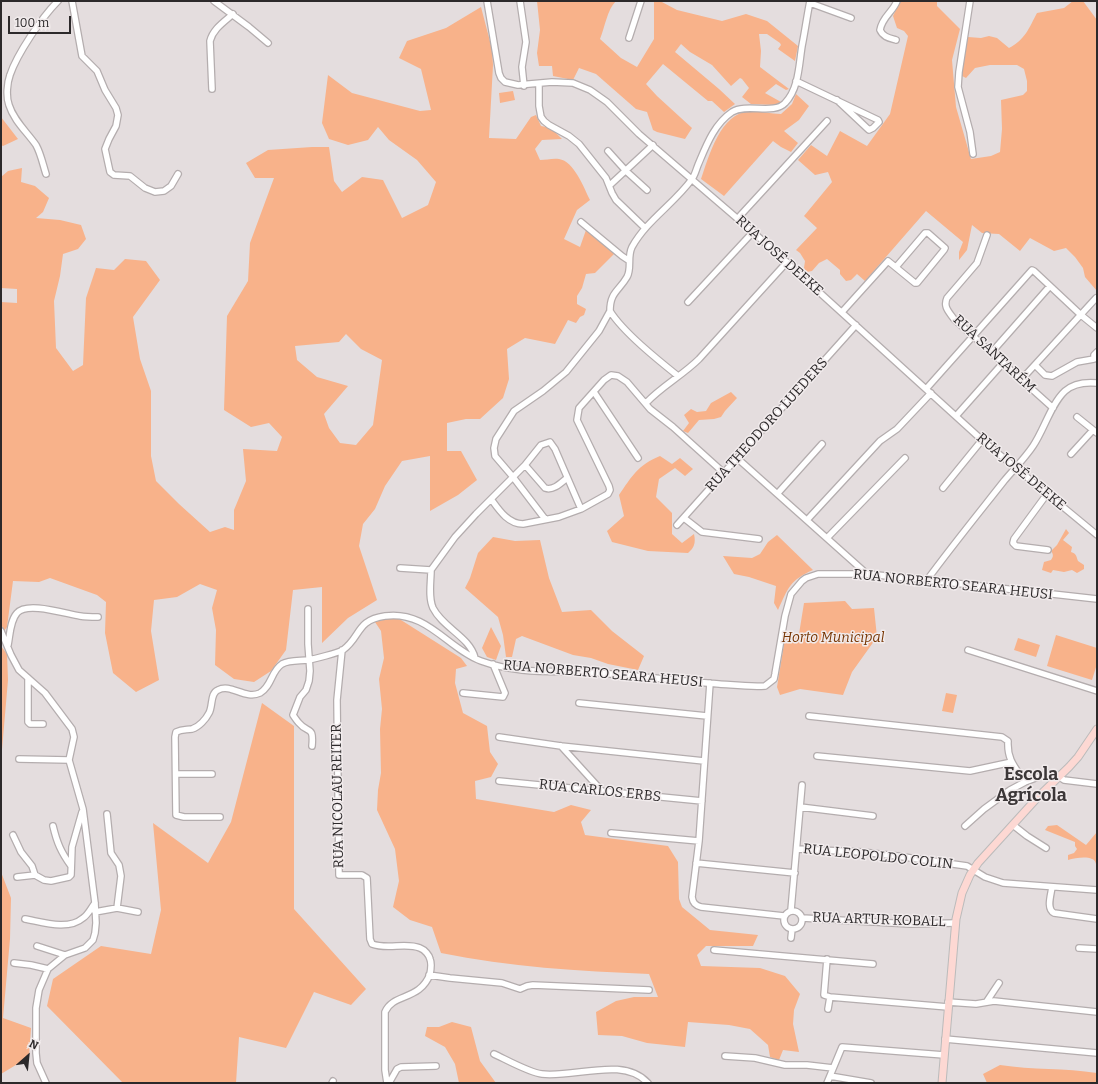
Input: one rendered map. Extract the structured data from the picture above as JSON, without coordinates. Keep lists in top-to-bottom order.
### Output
{
  "streets": {
    "street": [
      "RUA JOSÉ DEEKE",
      "RUA SANTARÉM",
      "RUA THEODORO LUEDERS",
      "RUA NORBERTO SEARA HEUSI",
      "RUA CARLOS ERBS",
      "RUA NICOLAU REITER",
      "RUA LEOPOLDO COLIN",
      "RUA ARTUR KOBALL"
    ]
  },
  "crossings": [
    ["RUA JOSÉ DEEKE", "RUA THEODORO LUEDERS"],
    ["RUA NORBERTO SEARA HEUSI", "RUA NICOLAU REITER"]
  ],
  "districts": ["Escola Agrícola"],
  "parks": ["Horto Municipal"],
  "scale_bar": "100 m",
  "north": "top right"
}
